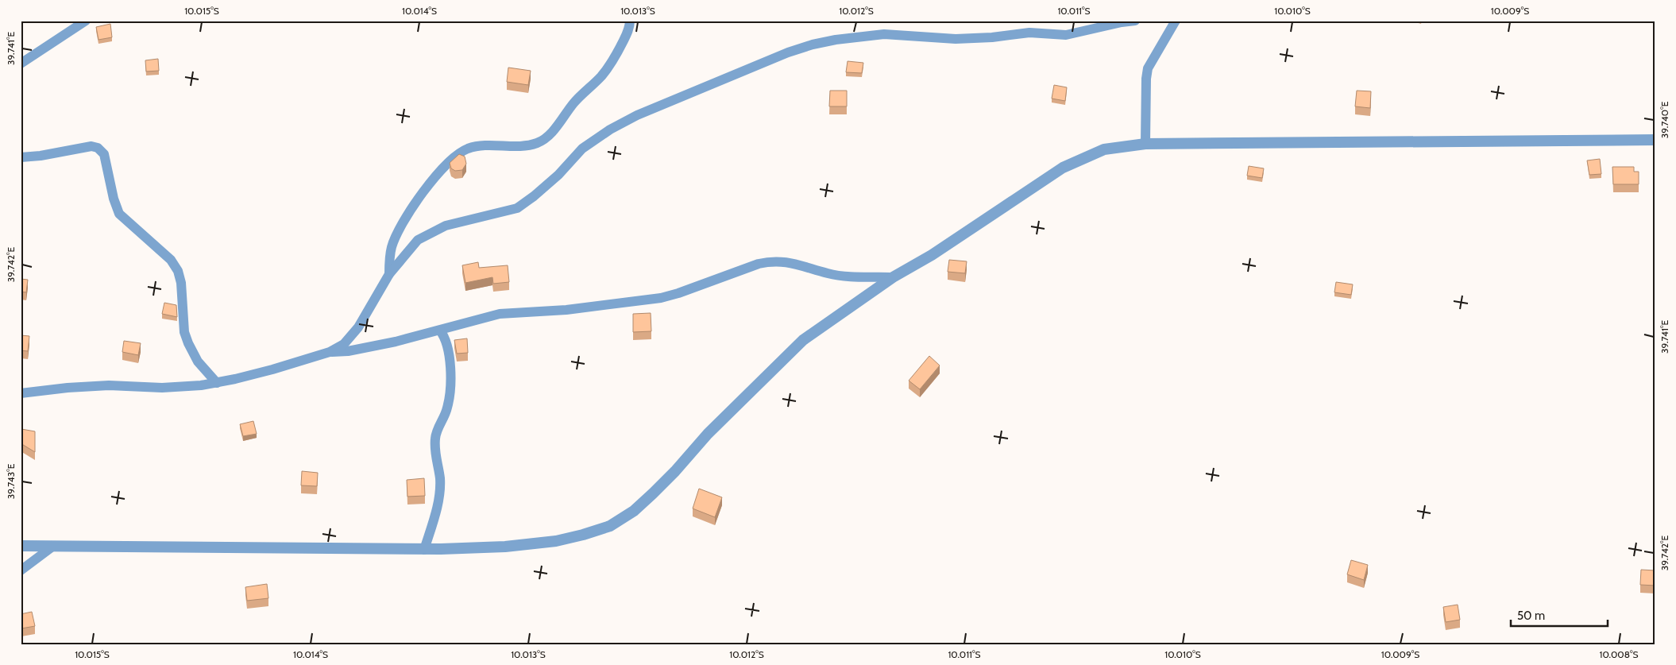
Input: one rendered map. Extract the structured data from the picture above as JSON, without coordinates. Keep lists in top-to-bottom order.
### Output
{
  "scale_bar": "50 m",
  "coordinates": [
    "10.015°S",
    "10.014°S",
    "10.013°S",
    "10.012°S",
    "10.011°S",
    "10.010°S",
    "10.009°S",
    "39.741°E",
    "39.740°E",
    "39.742°E",
    "39.743°E",
    "10.008°S"
  ]
}
